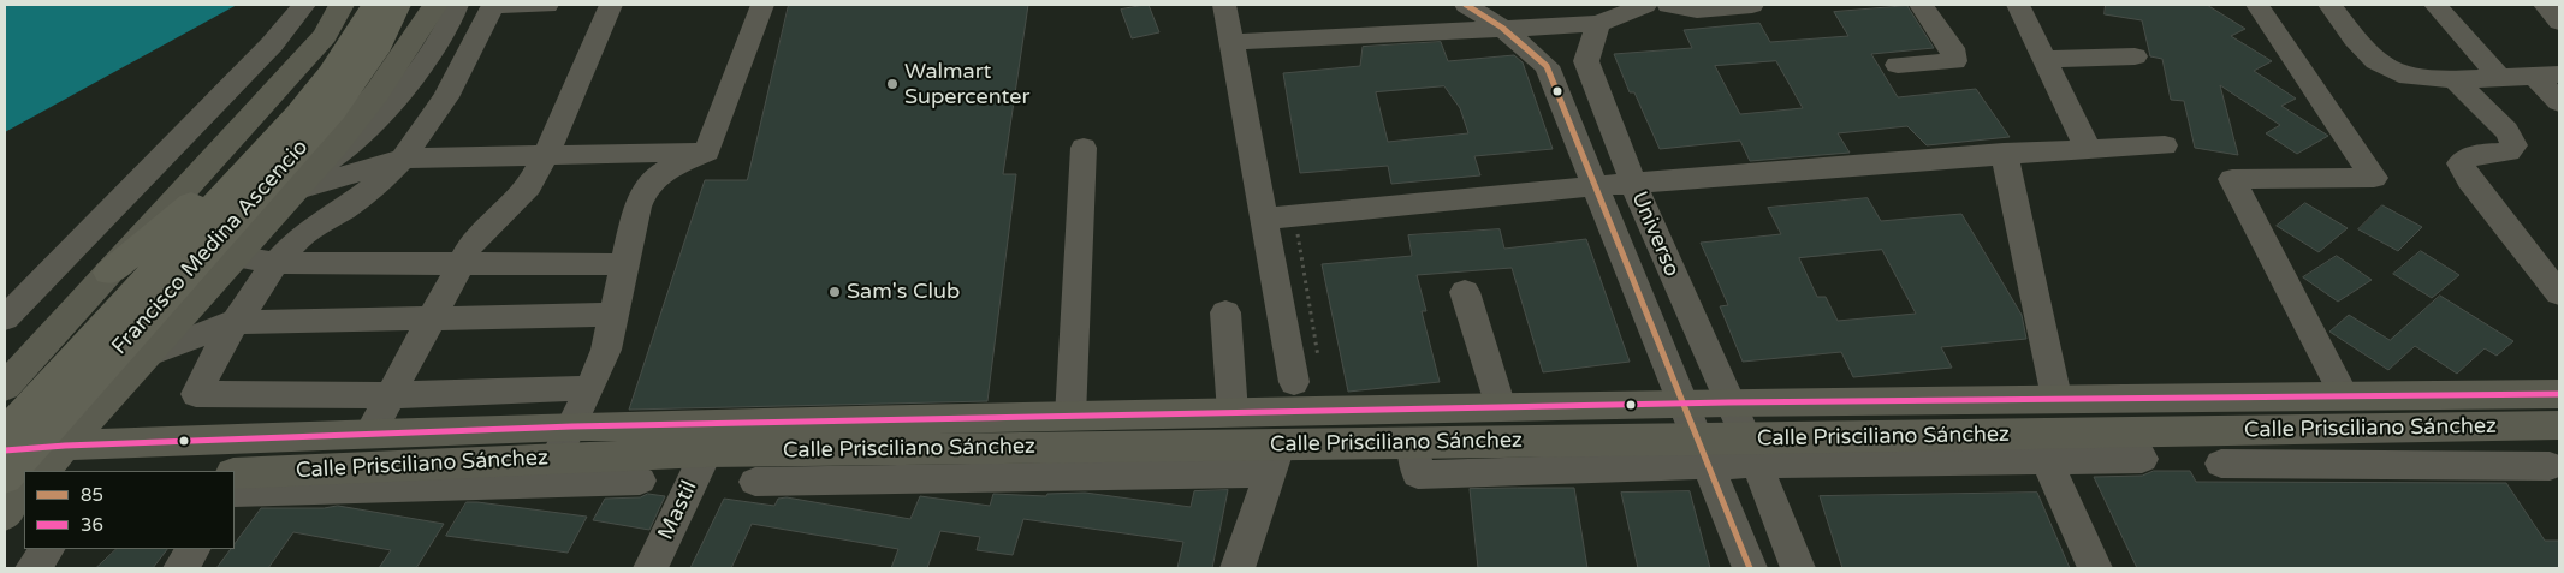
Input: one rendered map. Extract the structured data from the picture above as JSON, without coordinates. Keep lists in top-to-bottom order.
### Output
{
  "streets": {
    "highway": ["Francisco Medina Ascencio"],
    "main road": ["Calle Prisciliano Sánchez"],
    "street": ["Universo", "Mastil"]
  },
  "crossings": [
    ["Universo", "Calle Prisciliano Sánchez"],
    ["Francisco Medina Ascencio", "Calle Prisciliano Sánchez"],
    ["Calle Prisciliano Sánchez", "Mastil"]
  ],
  "places": ["Walmart Supercenter", "Sam's Club"],
  "lines": ["transit line 85", "transit line 36"],
  "legend": ["85", "36"]
}
